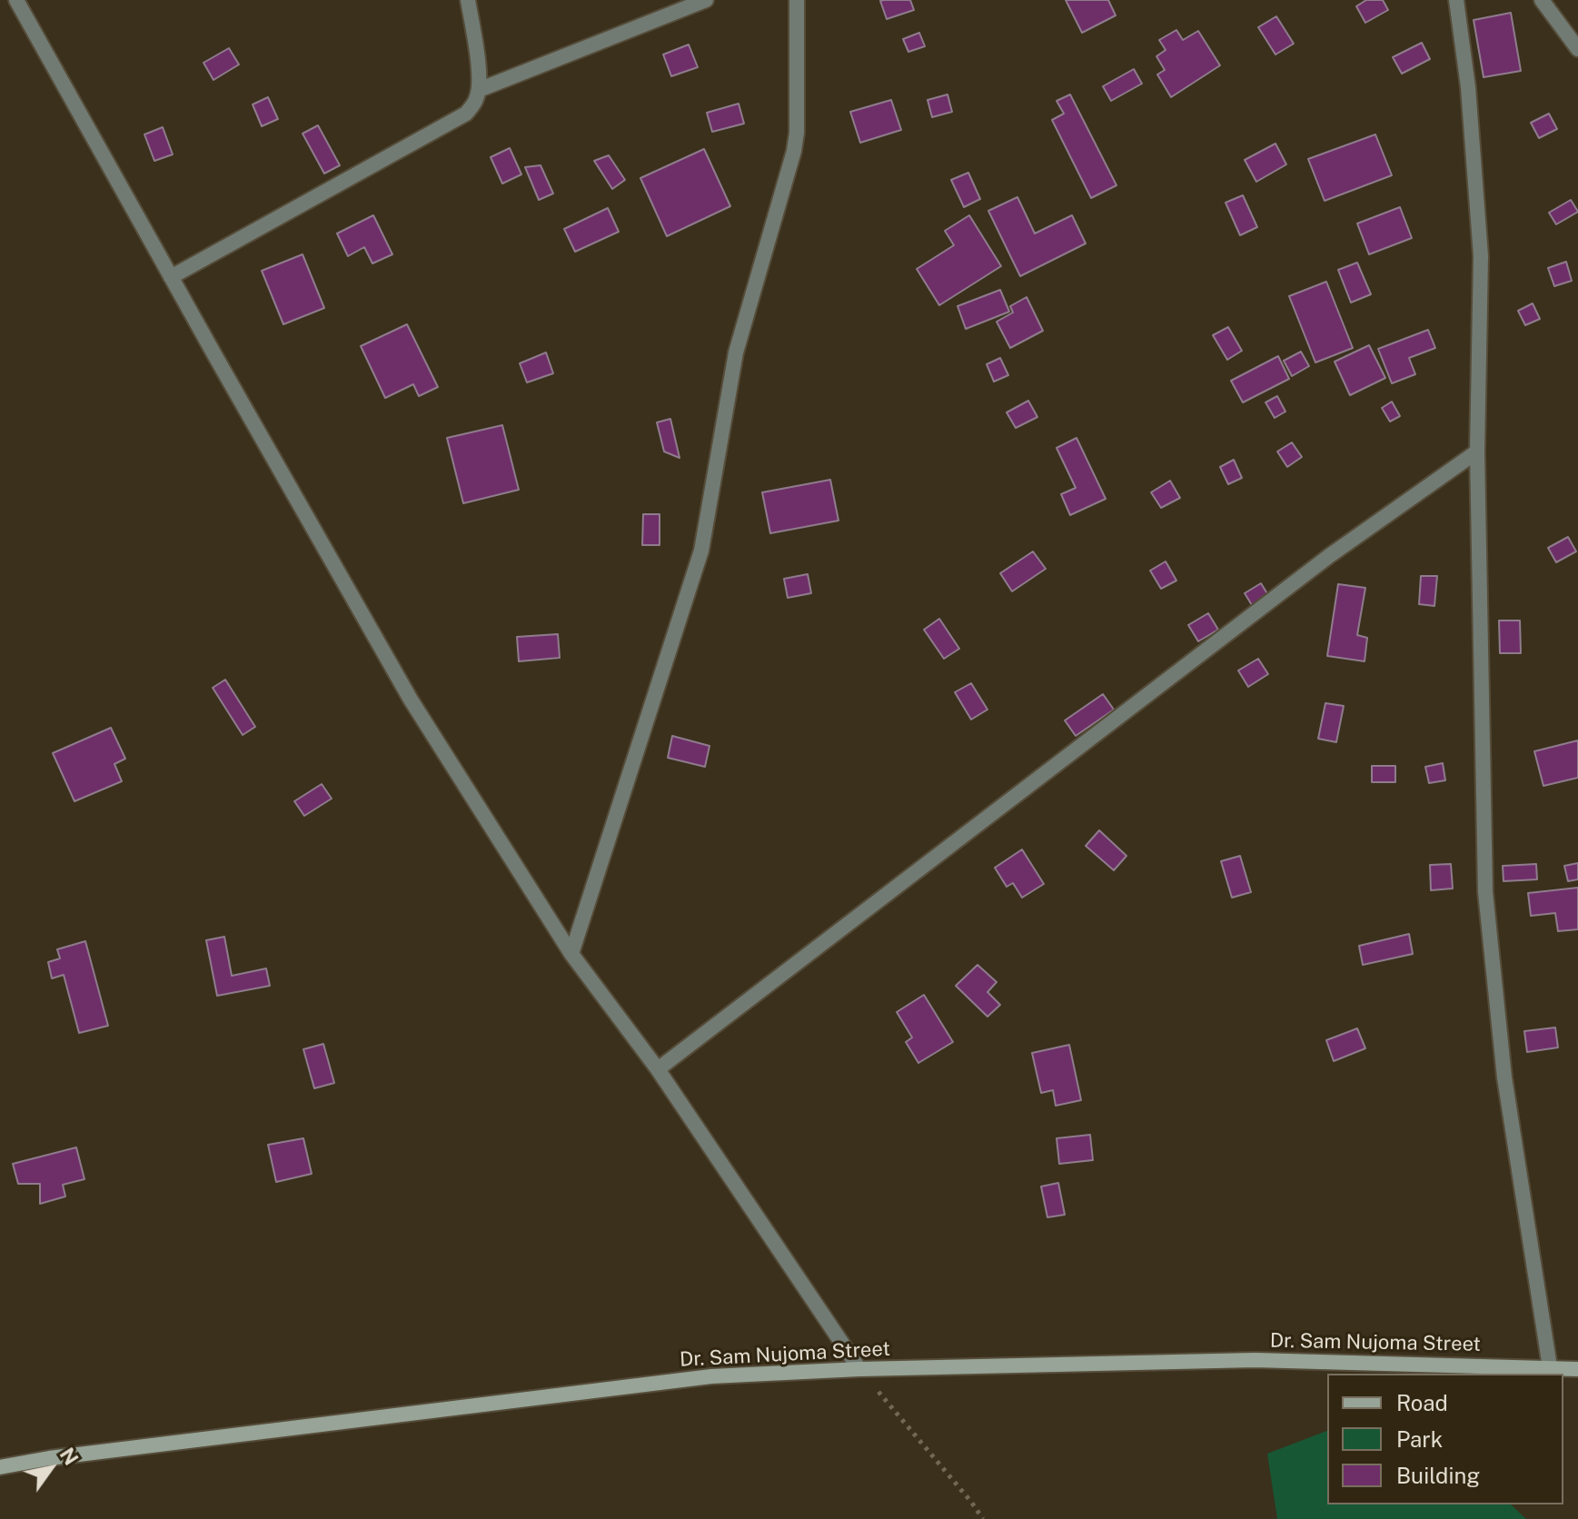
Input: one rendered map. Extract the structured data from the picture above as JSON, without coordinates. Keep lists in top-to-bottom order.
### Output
{
  "streets": {
    "street": ["Dr. Sam Nujoma Street"]
  },
  "legend": ["Road", "Park", "Building"],
  "north": "top right"
}
